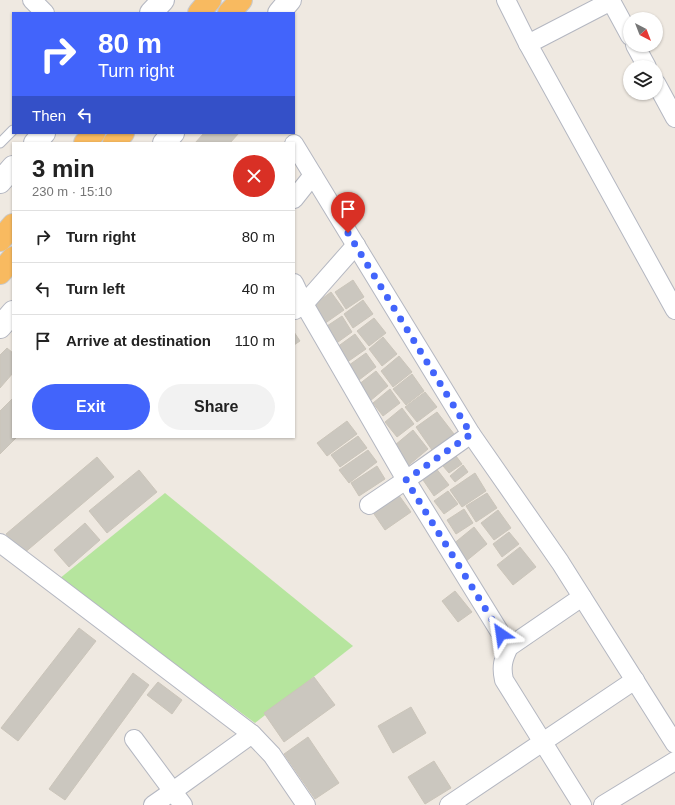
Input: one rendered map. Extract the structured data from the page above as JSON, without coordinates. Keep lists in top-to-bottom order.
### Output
{
  "north": "bottom right",
  "page": {
    "turn": ["80 m", "Turn right"],
    "then": "Then",
    "heading": ["3 min", "230 m · 15:10"],
    "list": [
      {
        "name": "Turn right",
        "value": "80 m"
      },
      {
        "name": "Turn left",
        "value": "40 m"
      },
      {
        "name": "Arrive at destination",
        "value": "110 m"
      }
    ],
    "buttons": ["Exit", "Share"]
  }
}
